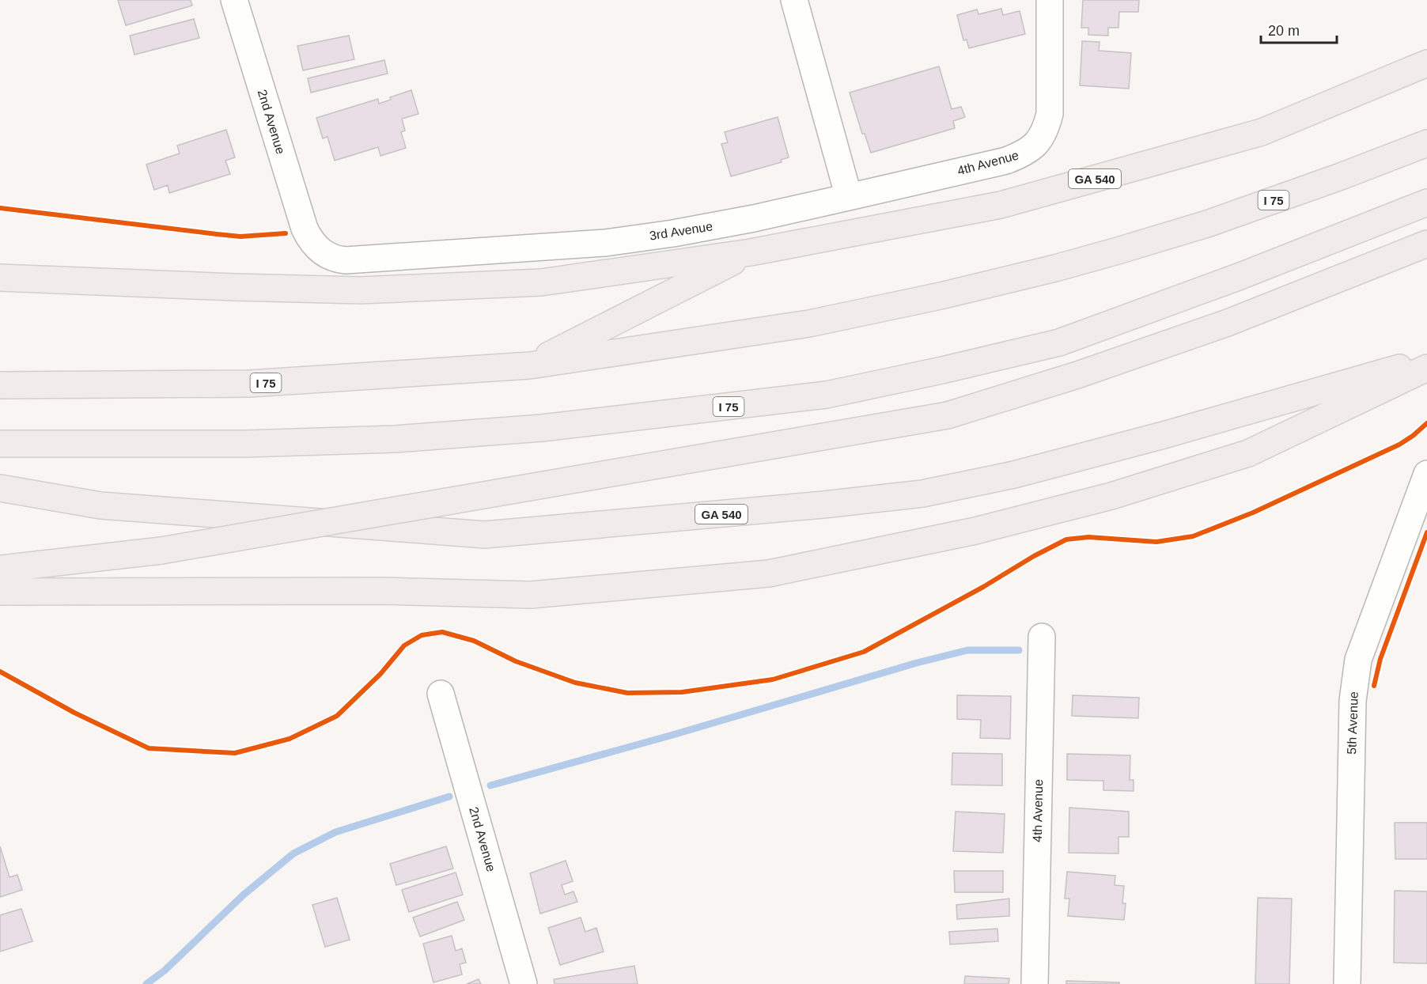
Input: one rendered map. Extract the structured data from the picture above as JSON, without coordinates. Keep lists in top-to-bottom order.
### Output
{
  "streets": {
    "highway": ["GA 540", "I 75"],
    "street": [
      "2nd Avenue",
      "4th Avenue",
      "3rd Avenue",
      "5th Avenue"
    ]
  },
  "crossings": [
    ["2nd Avenue", "3rd Avenue"],
    ["4th Avenue", "3rd Avenue"],
    ["GA 540", "I 75"]
  ],
  "scale_bar": "20 m"
}
